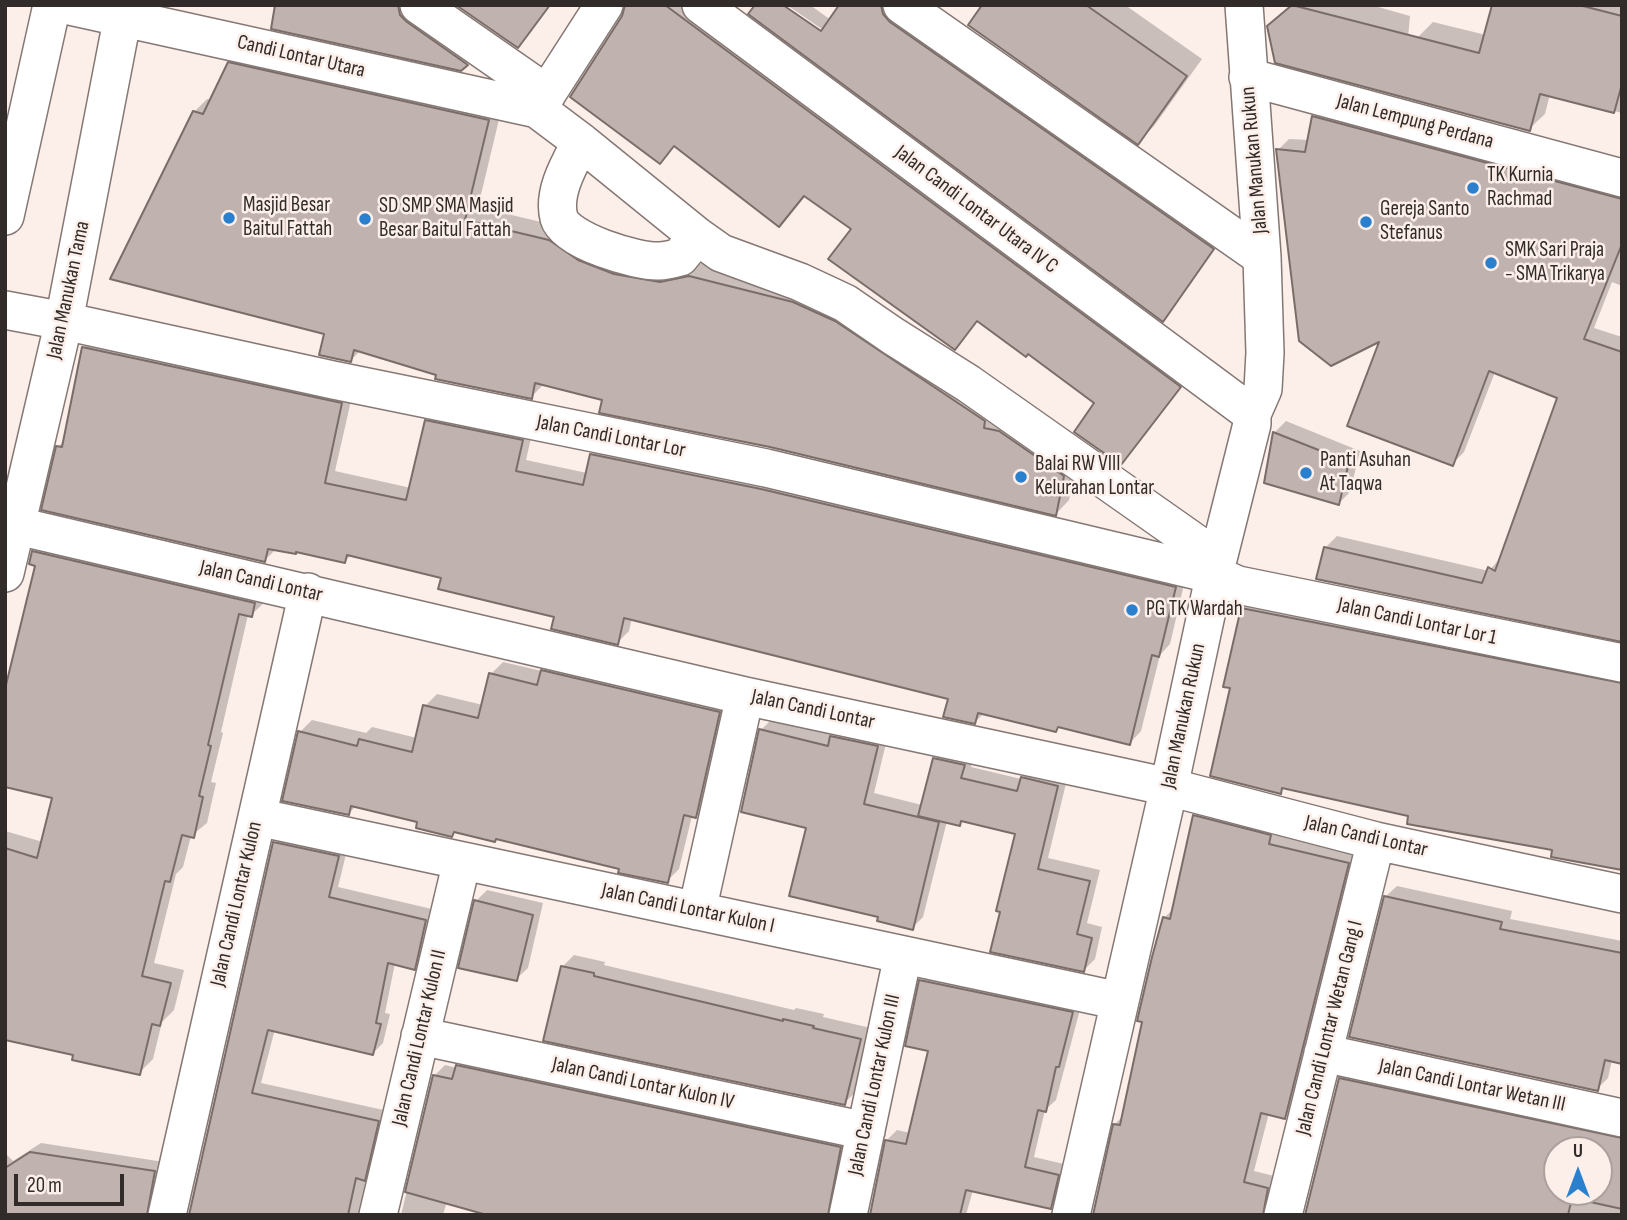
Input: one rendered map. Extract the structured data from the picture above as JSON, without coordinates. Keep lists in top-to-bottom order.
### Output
{
  "streets": {
    "street": [
      "Candi Lontar Utara",
      "Jalan Lempung Perdana",
      "Jalan Manukan Rukun",
      "Jalan Candi Lontar Utara IV C",
      "Jalan Manukan Tama",
      "Jalan Candi Lontar Lor",
      "Jalan Candi Lontar",
      "Jalan Candi Lontar Lor 1",
      "Jalan Candi Lontar Kulon",
      "Jalan Candi Lontar Kulon I",
      "Jalan Candi Lontar Wetan Gang I",
      "Jalan Candi Lontar Kulon II",
      "Jalan Candi Lontar Kulon IV",
      "Jalan Candi Lontar Kulon III",
      "Jalan Candi Lontar Wetan III"
    ]
  },
  "crossings": [
    ["Candi Lontar Utara", "Jalan Manukan Tama"],
    ["Jalan Lempung Perdana", "Jalan Manukan Rukun"],
    ["Jalan Manukan Rukun", "Jalan Candi Lontar Utara IV C"],
    ["Jalan Manukan Rukun", "Jalan Candi Lontar Lor"],
    ["Jalan Manukan Rukun", "Jalan Candi Lontar"],
    ["Jalan Manukan Rukun", "Jalan Candi Lontar Lor 1"],
    ["Jalan Manukan Rukun", "Jalan Candi Lontar Kulon I"],
    ["Jalan Manukan Tama", "Jalan Candi Lontar Lor"],
    ["Jalan Manukan Tama", "Jalan Candi Lontar"],
    ["Jalan Candi Lontar Lor", "Jalan Candi Lontar Lor 1"],
    ["Jalan Candi Lontar", "Jalan Candi Lontar Kulon"],
    ["Jalan Candi Lontar", "Jalan Candi Lontar Wetan Gang I"],
    ["Jalan Candi Lontar Kulon", "Jalan Candi Lontar Kulon I"],
    ["Jalan Candi Lontar Kulon I", "Jalan Candi Lontar Kulon II"],
    ["Jalan Candi Lontar Kulon I", "Jalan Candi Lontar Kulon III"],
    ["Jalan Candi Lontar Wetan Gang I", "Jalan Candi Lontar Wetan III"],
    ["Jalan Candi Lontar Kulon II", "Jalan Candi Lontar Kulon IV"],
    ["Jalan Candi Lontar Kulon IV", "Jalan Candi Lontar Kulon III"]
  ],
  "places": [
    "TK Kurnia Rachmad",
    "Masjid Besar Baitul Fattah",
    "SD SMP SMA Masjid Besar Baitul Fattah",
    "Gereja Santo Stefanus",
    "SMK Sari Praja - SMA Trikarya",
    "Panti Asuhan At Taqwa",
    "Balai RW VIII Kelurahan Lontar",
    "PG TK Wardah"
  ],
  "scale_bar": "20 m",
  "north": "top"
}
